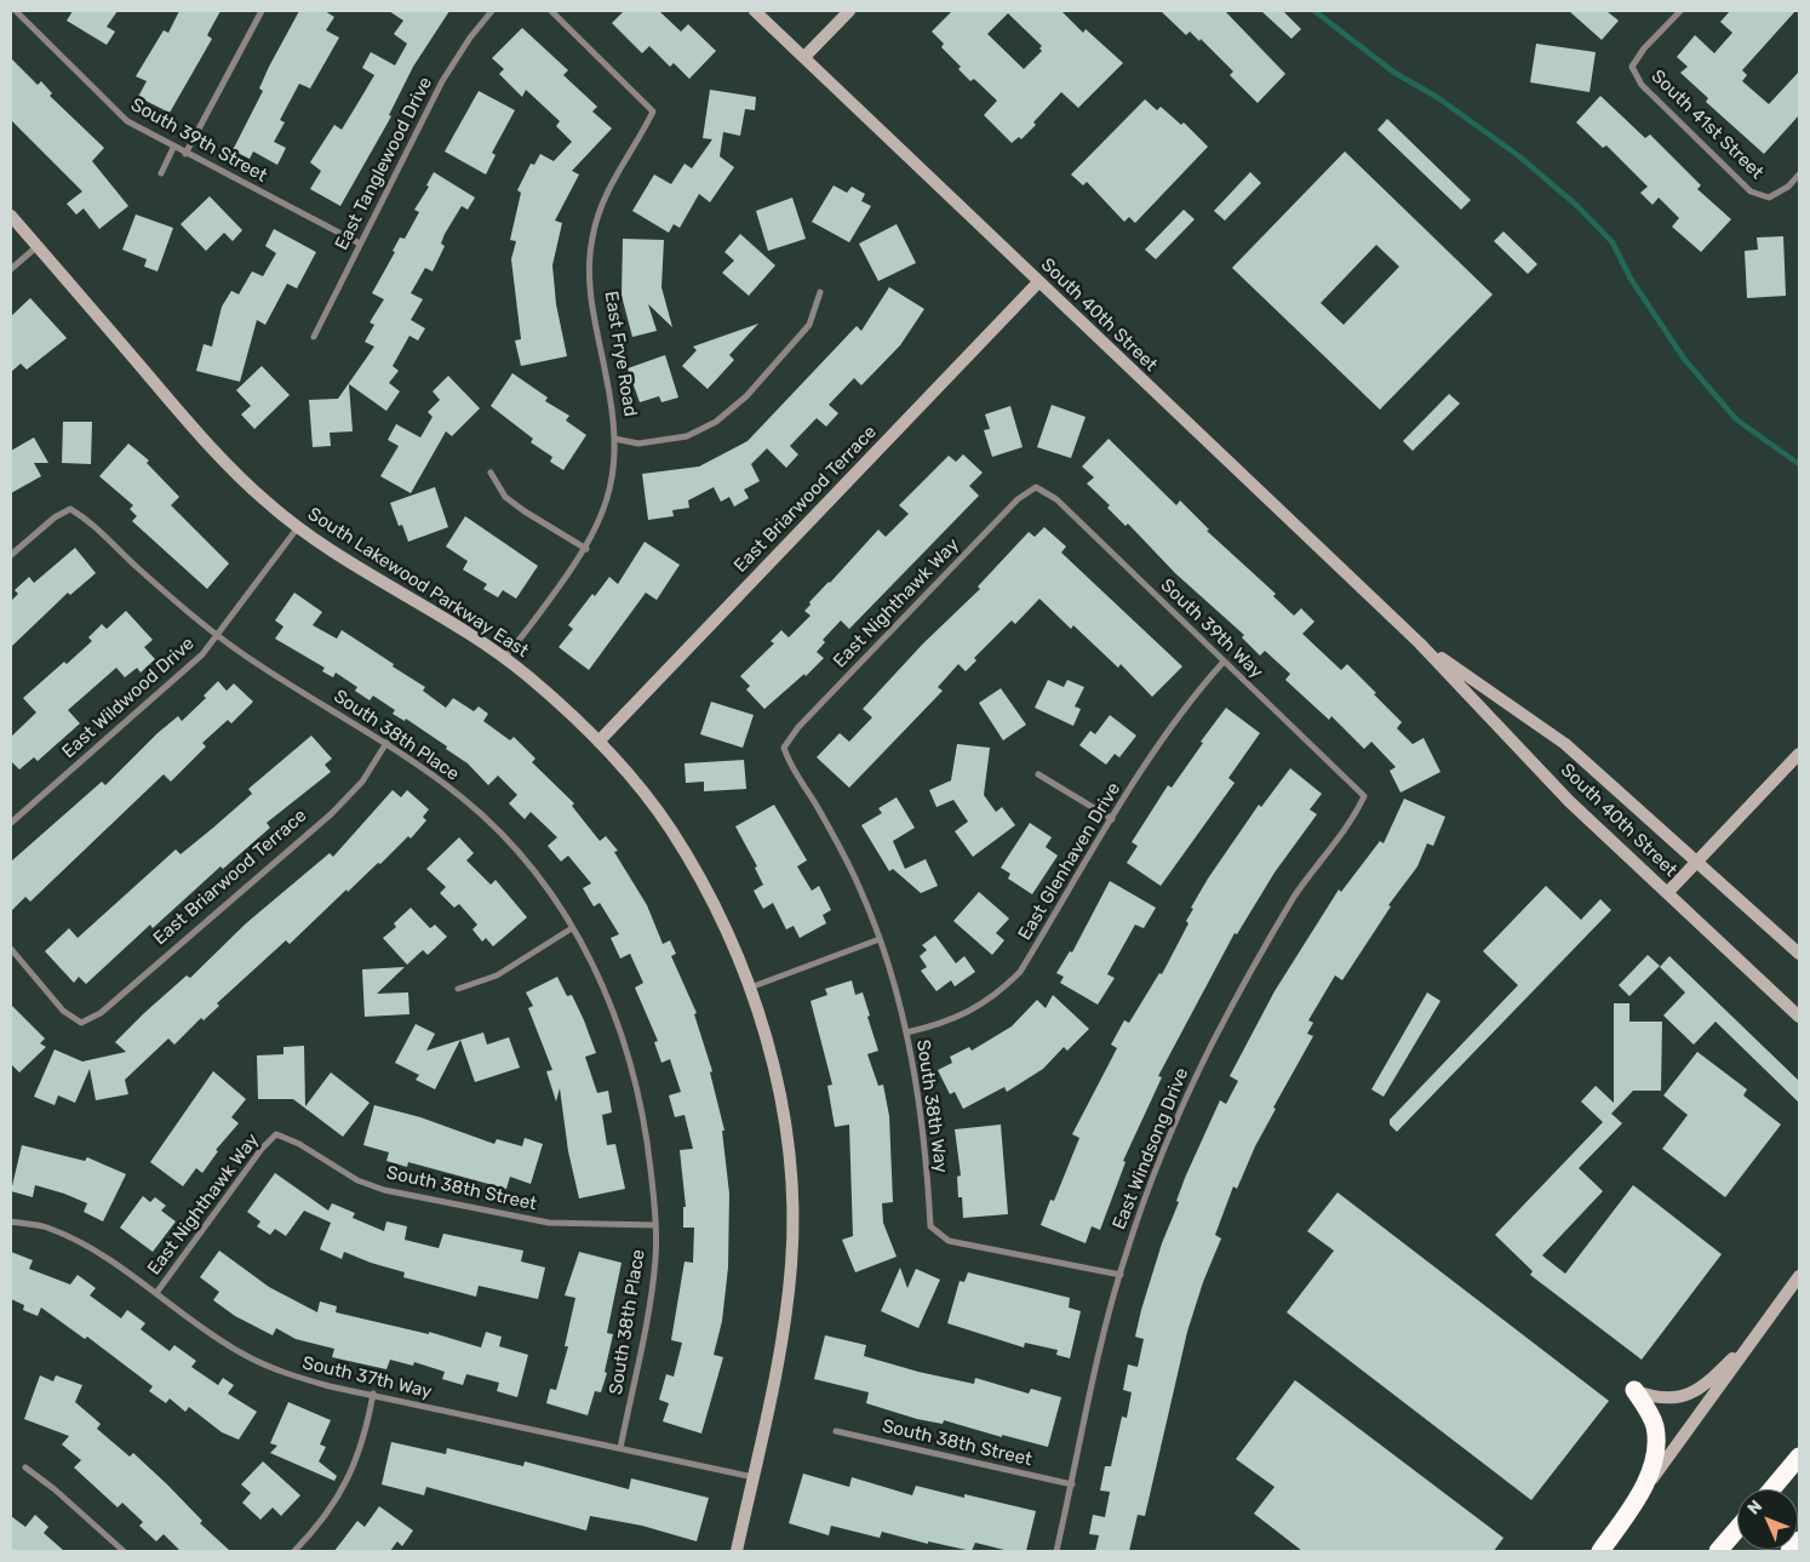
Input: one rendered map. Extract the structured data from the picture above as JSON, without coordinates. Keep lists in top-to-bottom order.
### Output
{
  "streets": {
    "street": [
      "South 41st Street",
      "South 39th Street",
      "East Tanglewood Drive",
      "South 40th Street",
      "East Frye Road",
      "East Briarwood Terrace",
      "South Lakewood Parkway East",
      "East Nighthawk Way",
      "South 39th Way",
      "East Wildwood Drive",
      "South 38th Place",
      "East Glenhaven Drive",
      "South 38th Way",
      "East Windsong Drive",
      "South 38th Street",
      "South 37th Way"
    ]
  },
  "crossings": [
    ["South 39th Street", "East Tanglewood Drive"],
    ["South 40th Street", "East Briarwood Terrace"],
    ["East Frye Road", "South Lakewood Parkway East"],
    ["East Briarwood Terrace", "South Lakewood Parkway East"],
    ["East Briarwood Terrace", "South 38th Place"],
    ["South Lakewood Parkway East", "East Wildwood Drive"],
    ["South Lakewood Parkway East", "South 37th Way"],
    ["East Nighthawk Way", "South 39th Way"],
    ["East Nighthawk Way", "South 38th Way"],
    ["East Nighthawk Way", "South 38th Street"],
    ["East Nighthawk Way", "South 37th Way"],
    ["South 39th Way", "East Glenhaven Drive"],
    ["South 39th Way", "East Windsong Drive"],
    ["East Wildwood Drive", "South 38th Place"],
    ["South 38th Place", "South 38th Street"],
    ["South 38th Place", "South 37th Way"],
    ["East Glenhaven Drive", "South 38th Way"],
    ["South 38th Way", "East Windsong Drive"],
    ["East Windsong Drive", "South 38th Street"]
  ],
  "north": "top left"
}
